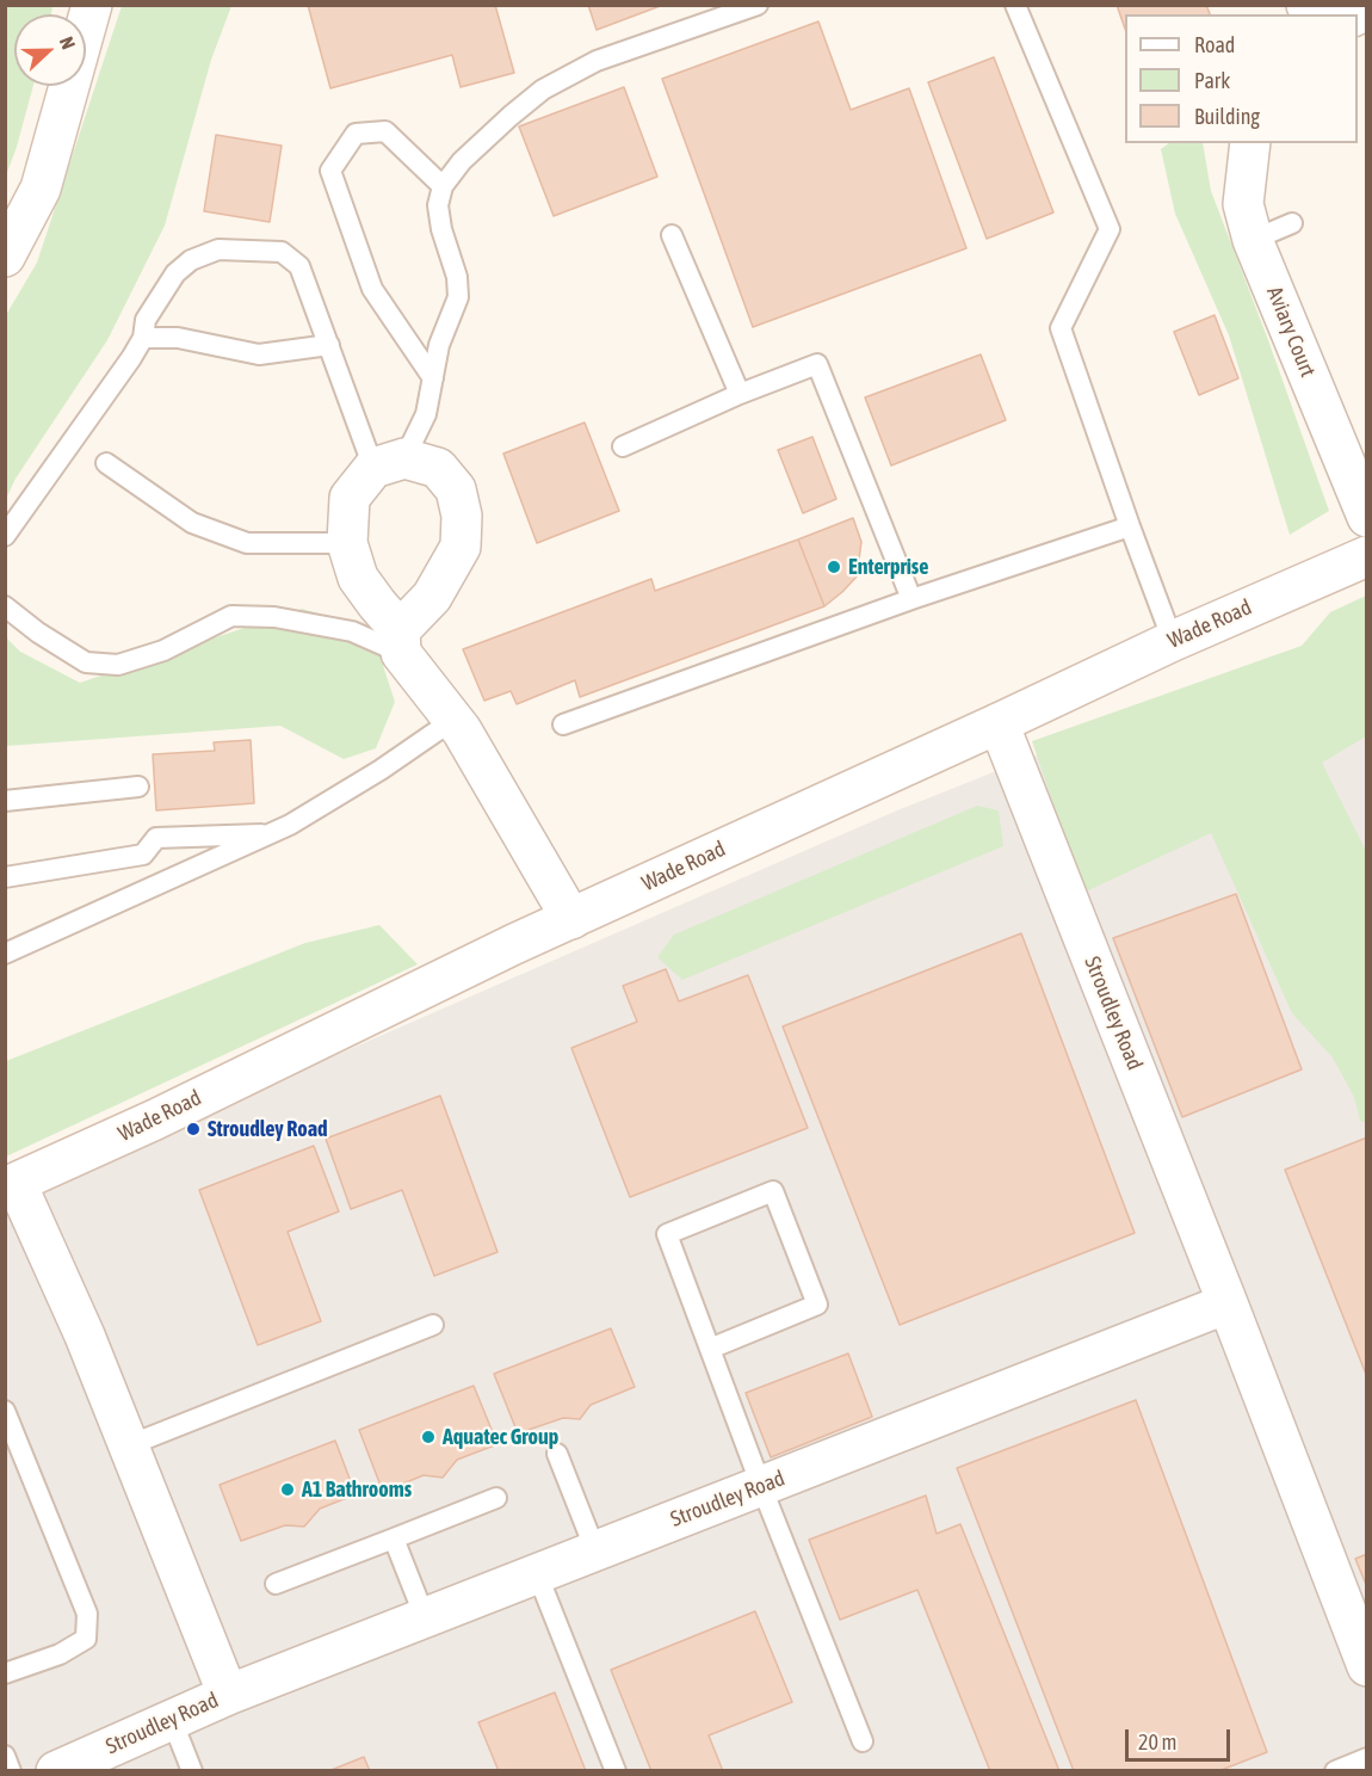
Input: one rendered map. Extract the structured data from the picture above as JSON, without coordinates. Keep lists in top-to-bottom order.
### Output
{
  "streets": {
    "street": ["Aviary Court", "Wade Road", "Stroudley Road"]
  },
  "crossings": [
    ["Wade Road", "Stroudley Road"]
  ],
  "places": [
    "Enterprise",
    "Stroudley Road",
    "Aquatec Group",
    "A1 Bathrooms"
  ],
  "legend": ["Road", "Park", "Building"],
  "scale_bar": "20 m",
  "north": "right"
}
